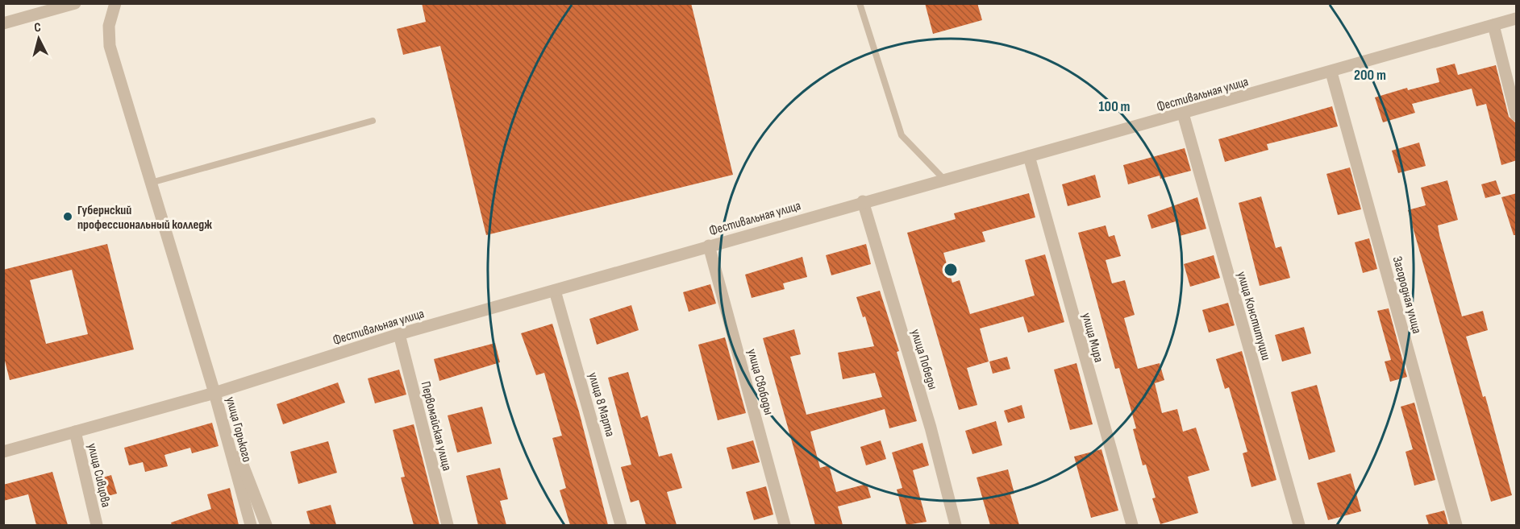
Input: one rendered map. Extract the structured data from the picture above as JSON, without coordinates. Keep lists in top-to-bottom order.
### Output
{
  "streets": {
    "street": [
      "Фестивальная улица",
      "Загородная улица",
      "улица Конституции",
      "улица Мира",
      "улица Победы",
      "улица Свободы",
      "улица 8 Марта",
      "Первомайская улица",
      "улица Горького",
      "улица Сивцова"
    ]
  },
  "crossings": [
    ["Фестивальная улица", "Загородная улица"],
    ["Фестивальная улица", "улица Конституции"],
    ["Фестивальная улица", "улица Мира"],
    ["Фестивальная улица", "улица Победы"],
    ["Фестивальная улица", "улица Свободы"],
    ["Фестивальная улица", "улица 8 Марта"],
    ["Фестивальная улица", "Первомайская улица"],
    ["Фестивальная улица", "улица Горького"],
    ["Фестивальная улица", "улица Сивцова"]
  ],
  "places": ["Губернский профессиональный колледж"],
  "north": "top",
  "rings": ["200 m", "100 m"]
}
